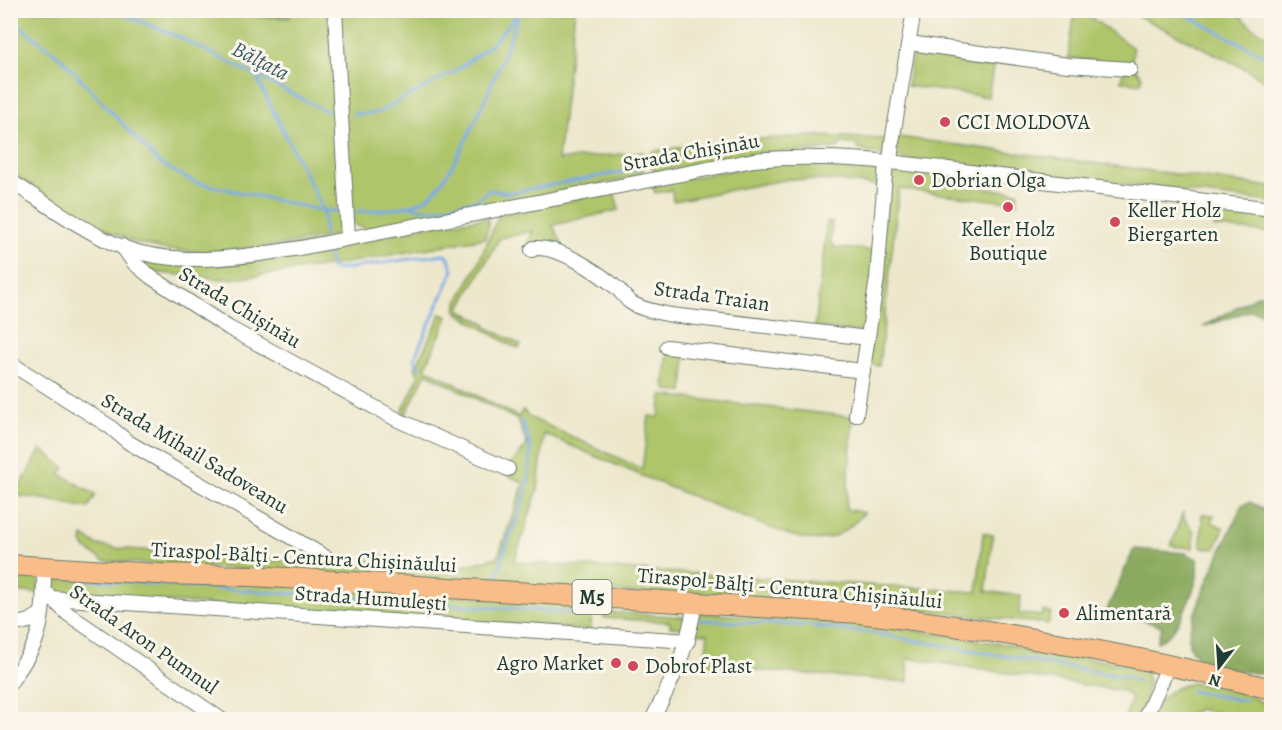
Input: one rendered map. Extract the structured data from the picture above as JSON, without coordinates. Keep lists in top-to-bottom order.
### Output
{
  "streets": {
    "highway": ["Tiraspol-Bălţi - Centura Chișinăului", "M5"],
    "street": [
      "Strada Chișinău",
      "Strada Traian",
      "Strada Mihail Sadoveanu",
      "Strada Humulești",
      "Strada Aron Pumnul"
    ]
  },
  "crossings": [
    ["Strada Humulești", "Strada Aron Pumnul"]
  ],
  "water": ["Bălţata"],
  "places": [
    "CCI MOLDOVA",
    "Dobrian Olga",
    "Keller Holz Boutique",
    "Keller Holz Biergarten",
    "Alimentară",
    "Agro Market",
    "Dobrof Plast"
  ],
  "north": "bottom"
}
